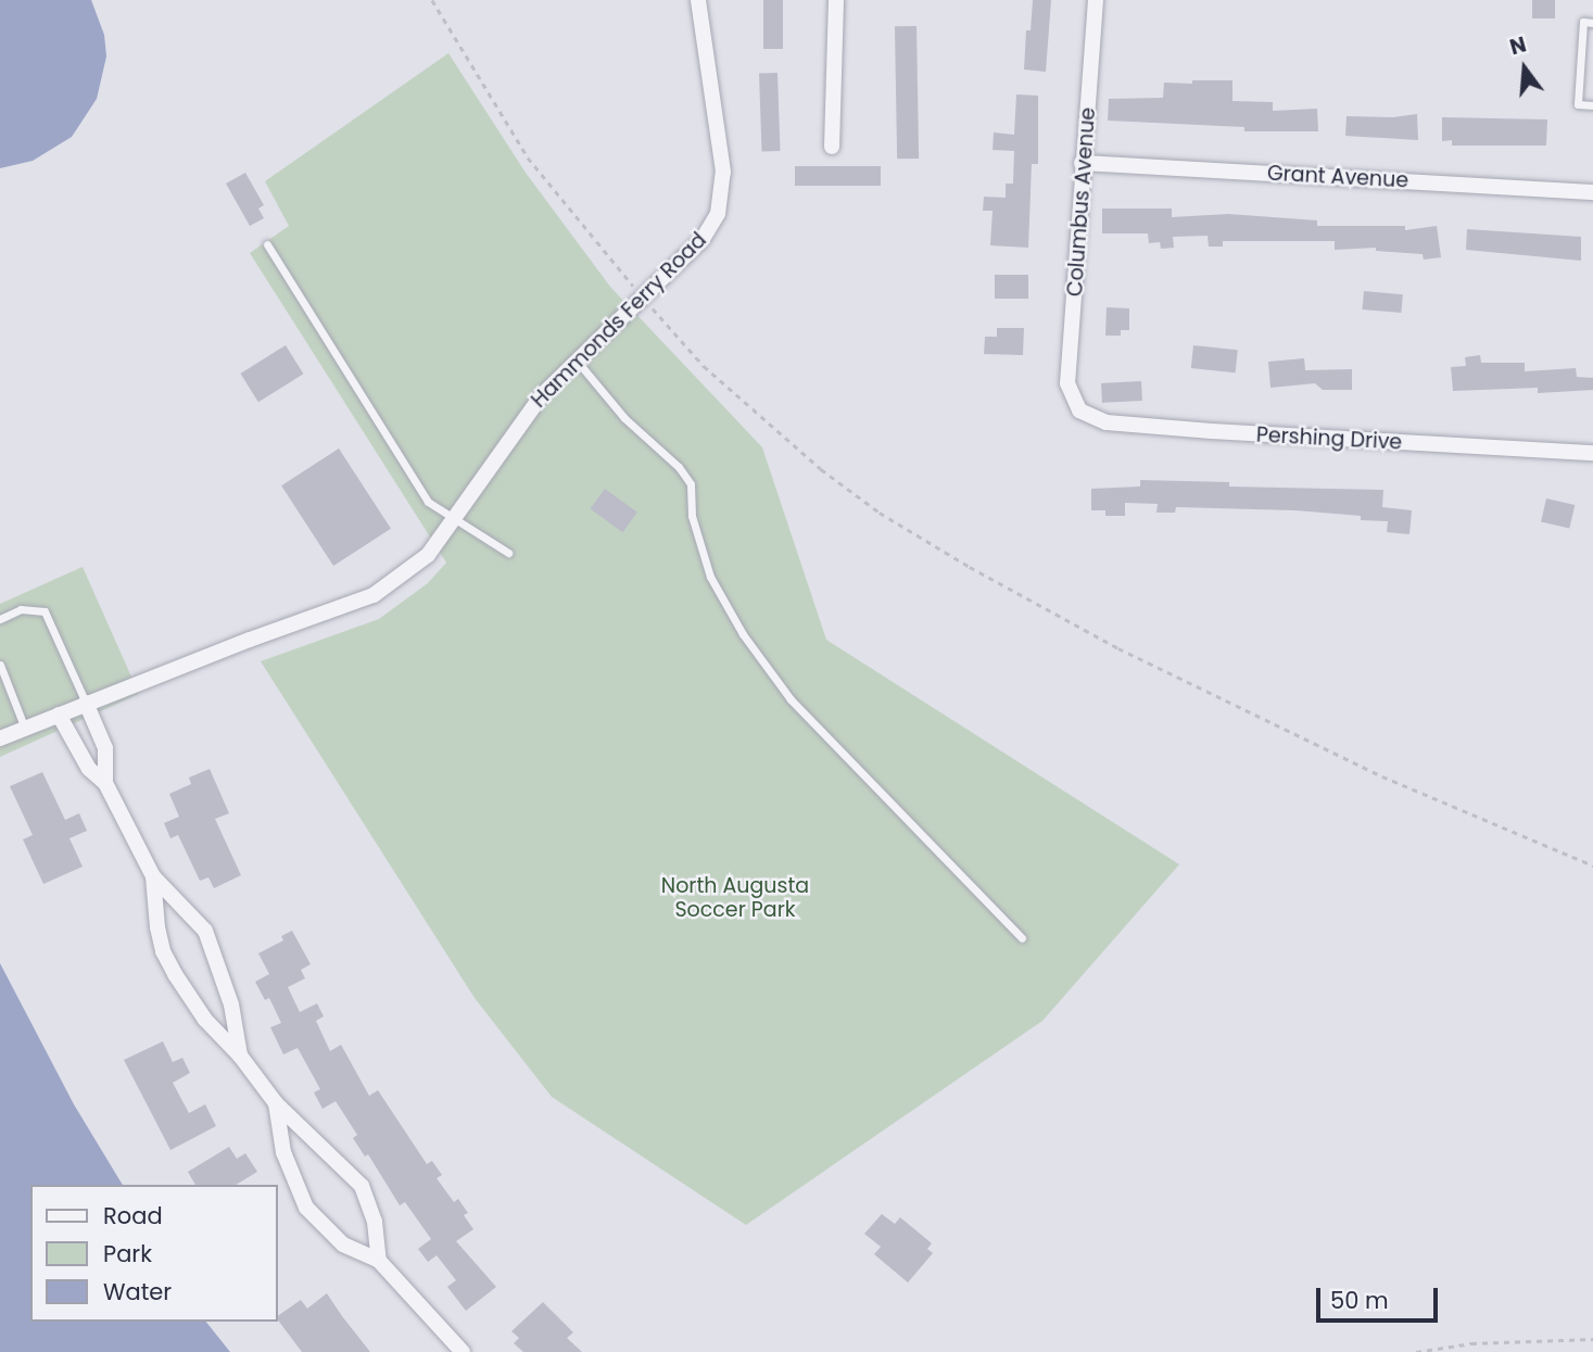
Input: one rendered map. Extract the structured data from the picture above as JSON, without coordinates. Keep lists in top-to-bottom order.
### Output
{
  "streets": {
    "street": [
      "Grant Avenue",
      "Columbus Avenue",
      "Hammonds Ferry Road",
      "Pershing Drive"
    ]
  },
  "crossings": [
    ["Grant Avenue", "Columbus Avenue"],
    ["Columbus Avenue", "Pershing Drive"]
  ],
  "parks": ["North Augusta Soccer Park"],
  "legend": ["Road", "Park", "Water"],
  "scale_bar": "50 m",
  "north": "top"
}
